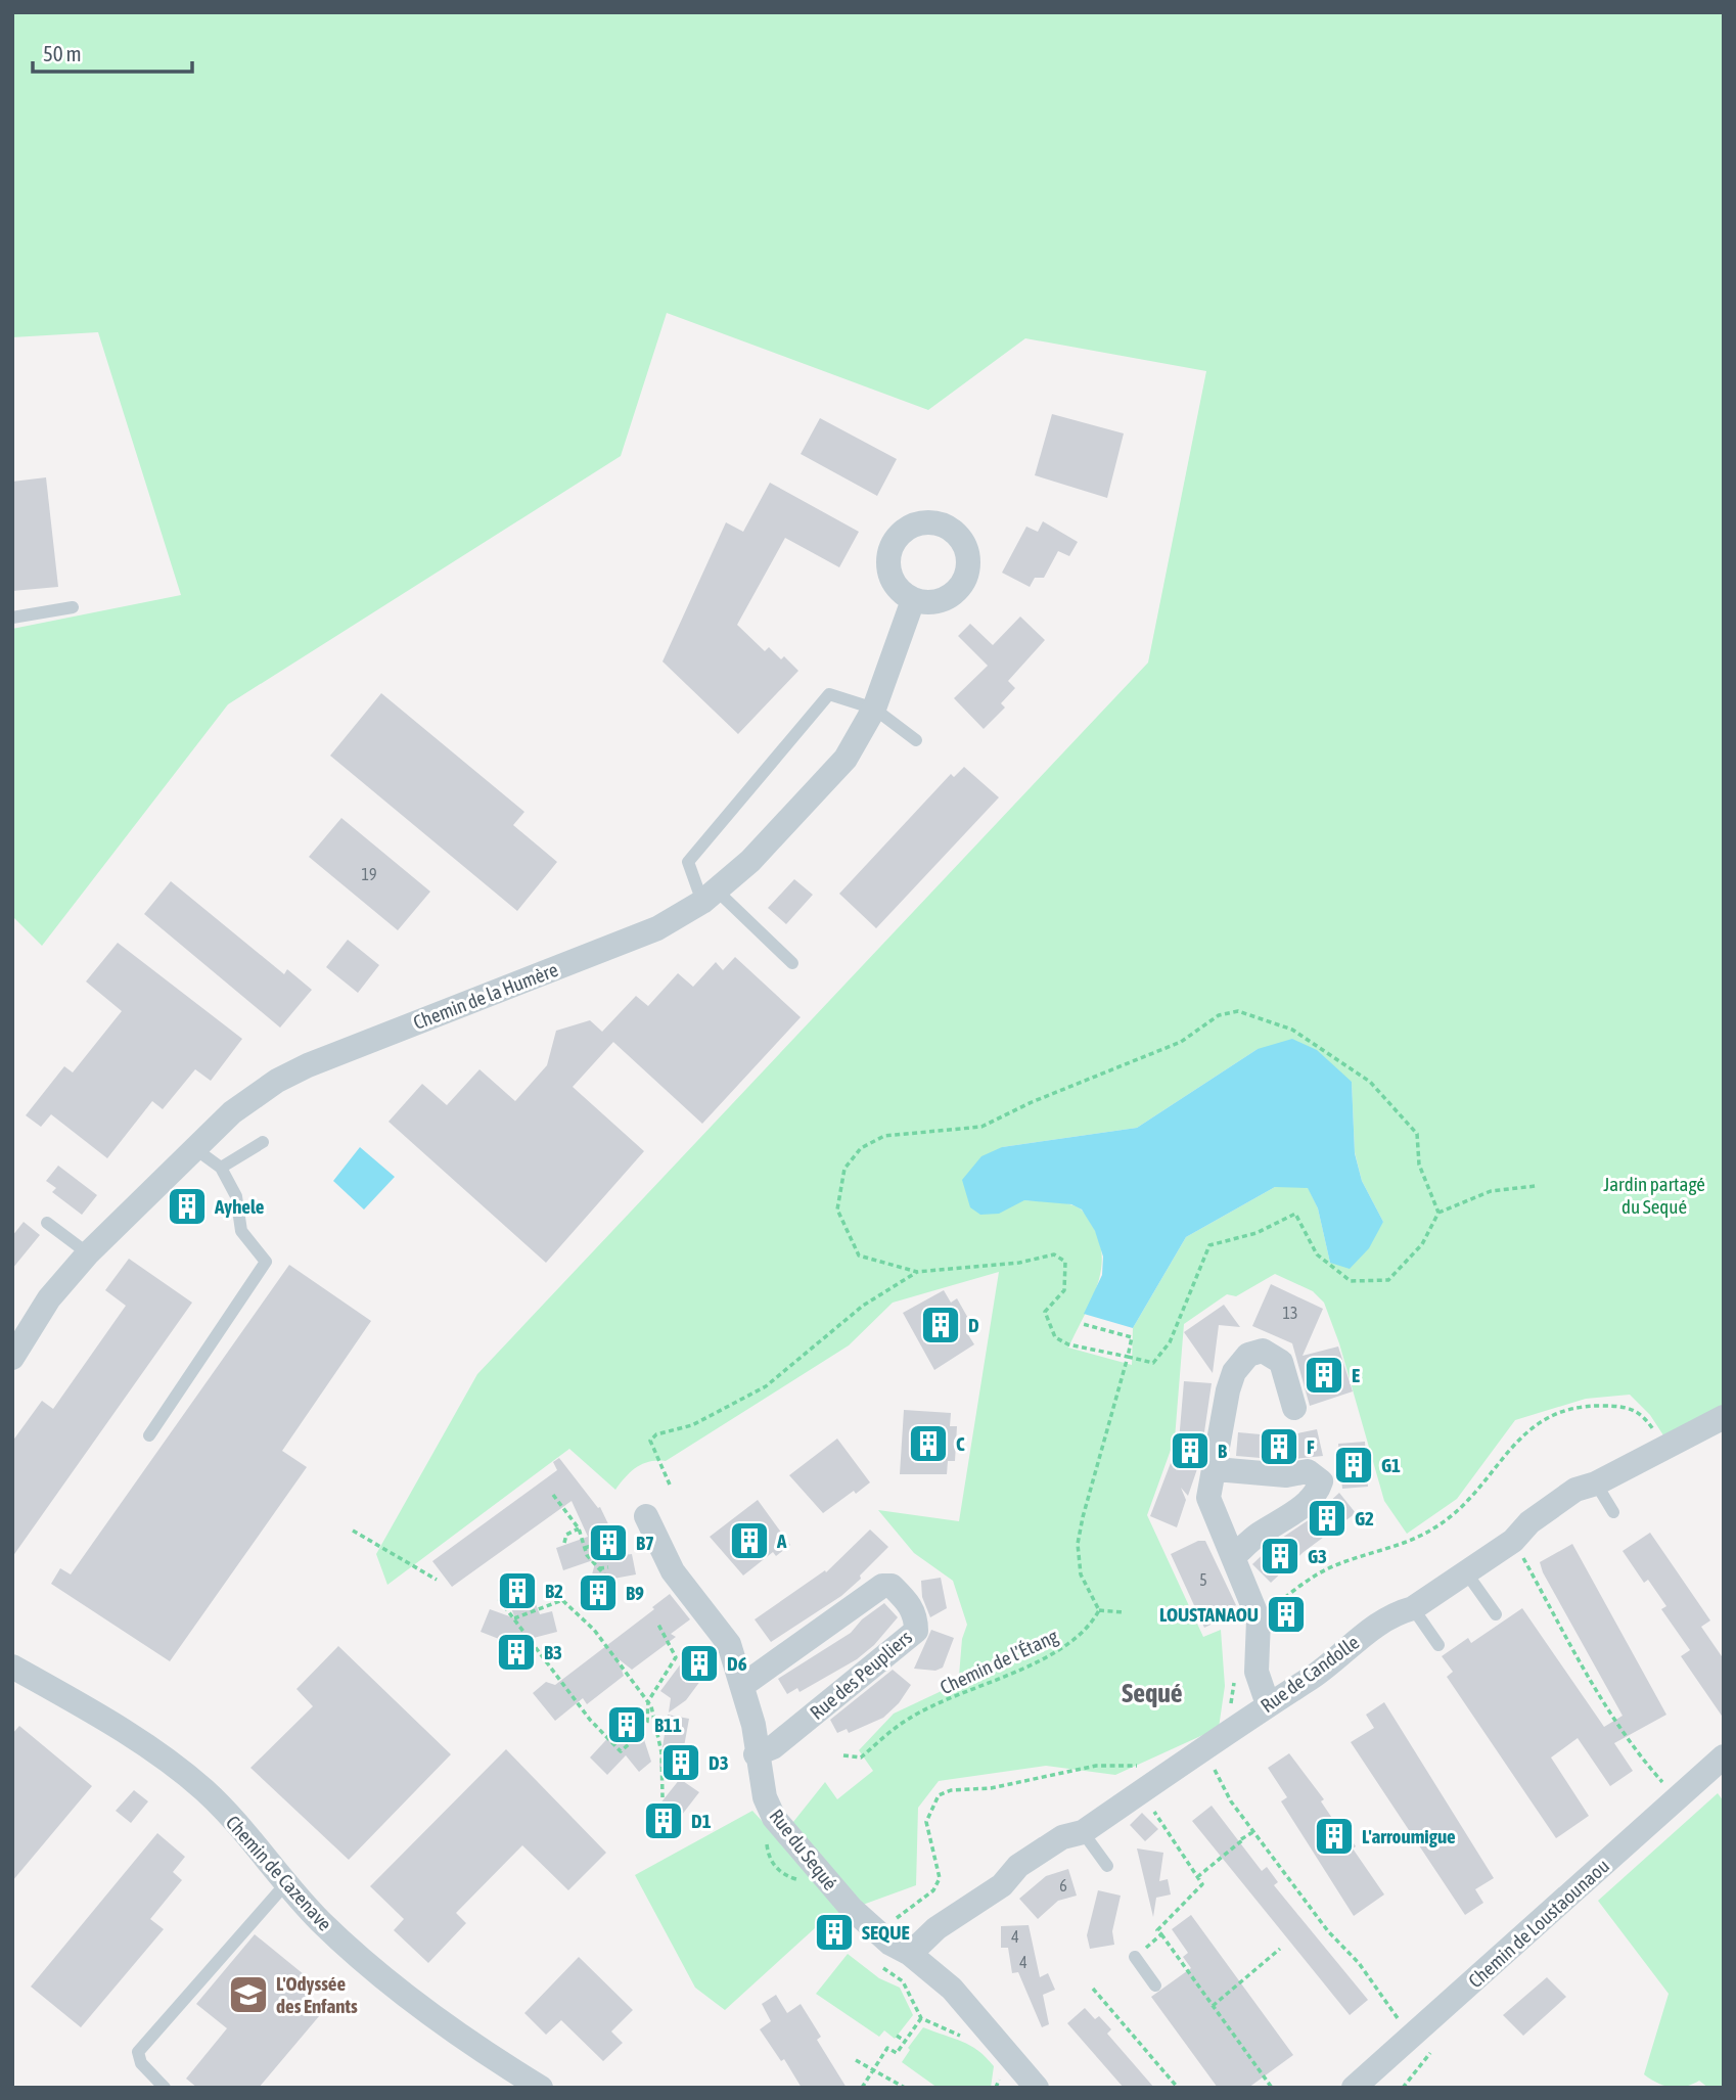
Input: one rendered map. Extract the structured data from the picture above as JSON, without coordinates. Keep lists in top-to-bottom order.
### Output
{
  "streets": {
    "street": [
      "Chemin de la Humère",
      "Rue de Candolle",
      "Rue des Peupliers",
      "Rue du Sequé",
      "Chemin de Cazenave",
      "Chemin de Loustaounaou"
    ],
    "path": ["Chemin de l’Étang"]
  },
  "crossings": [
    ["Rue de Candolle", "Rue du Sequé"],
    ["Rue des Peupliers", "Rue du Sequé"]
  ],
  "districts": ["Sequé"],
  "parks": ["Jardin partagé du Sequé"],
  "places": {
    "building": [
      "Ayhele",
      "D",
      "E",
      "C",
      "F",
      "B",
      "G1",
      "G2",
      "A",
      "B7",
      "G3",
      "B2",
      "B9",
      "LOUSTANAOU",
      "B3",
      "D6",
      "B11",
      "D3",
      "D1",
      "L'arroumigue",
      "SEQUE"
    ],
    "school or university": ["L'Odyssée des Enfants"]
  },
  "house_numbers": [
    "19",
    "13",
    "5",
    "6",
    "4",
    "4"
  ],
  "scale_bar": "50 m"
}
